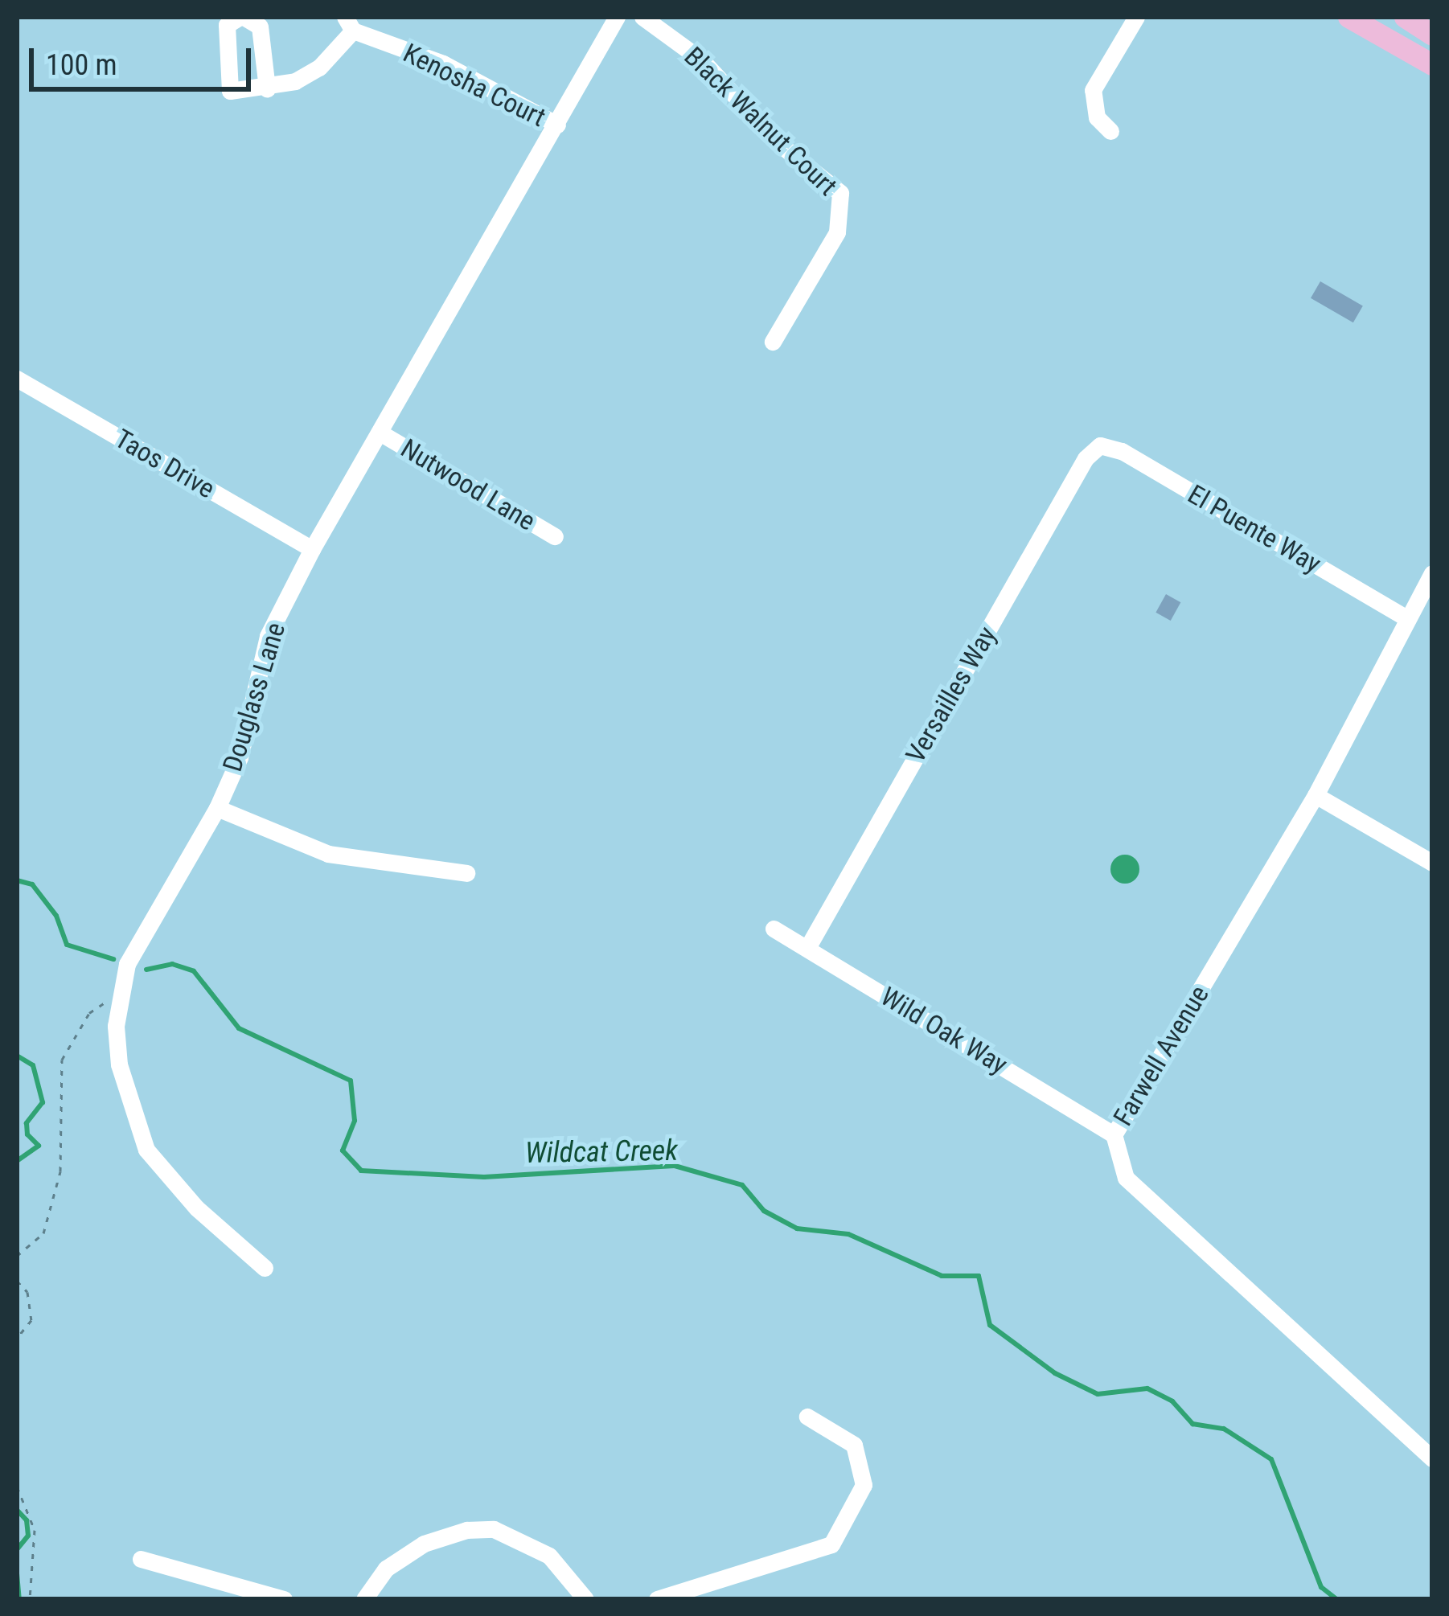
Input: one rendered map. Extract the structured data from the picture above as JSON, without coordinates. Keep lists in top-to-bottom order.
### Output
{
  "streets": {
    "street": [
      "Kenosha Court",
      "Black Walnut Court",
      "Taos Drive",
      "Nutwood Lane",
      "El Puente Way",
      "Versailles Way",
      "Douglass Lane",
      "Wild Oak Way",
      "Farwell Avenue"
    ]
  },
  "crossings": [
    ["Kenosha Court", "Douglass Lane"],
    ["Taos Drive", "Douglass Lane"],
    ["Nutwood Lane", "Douglass Lane"],
    ["El Puente Way", "Versailles Way"],
    ["El Puente Way", "Farwell Avenue"],
    ["Versailles Way", "Wild Oak Way"],
    ["Wild Oak Way", "Farwell Avenue"]
  ],
  "water": ["Wildcat Creek"],
  "scale_bar": "100 m"
}
